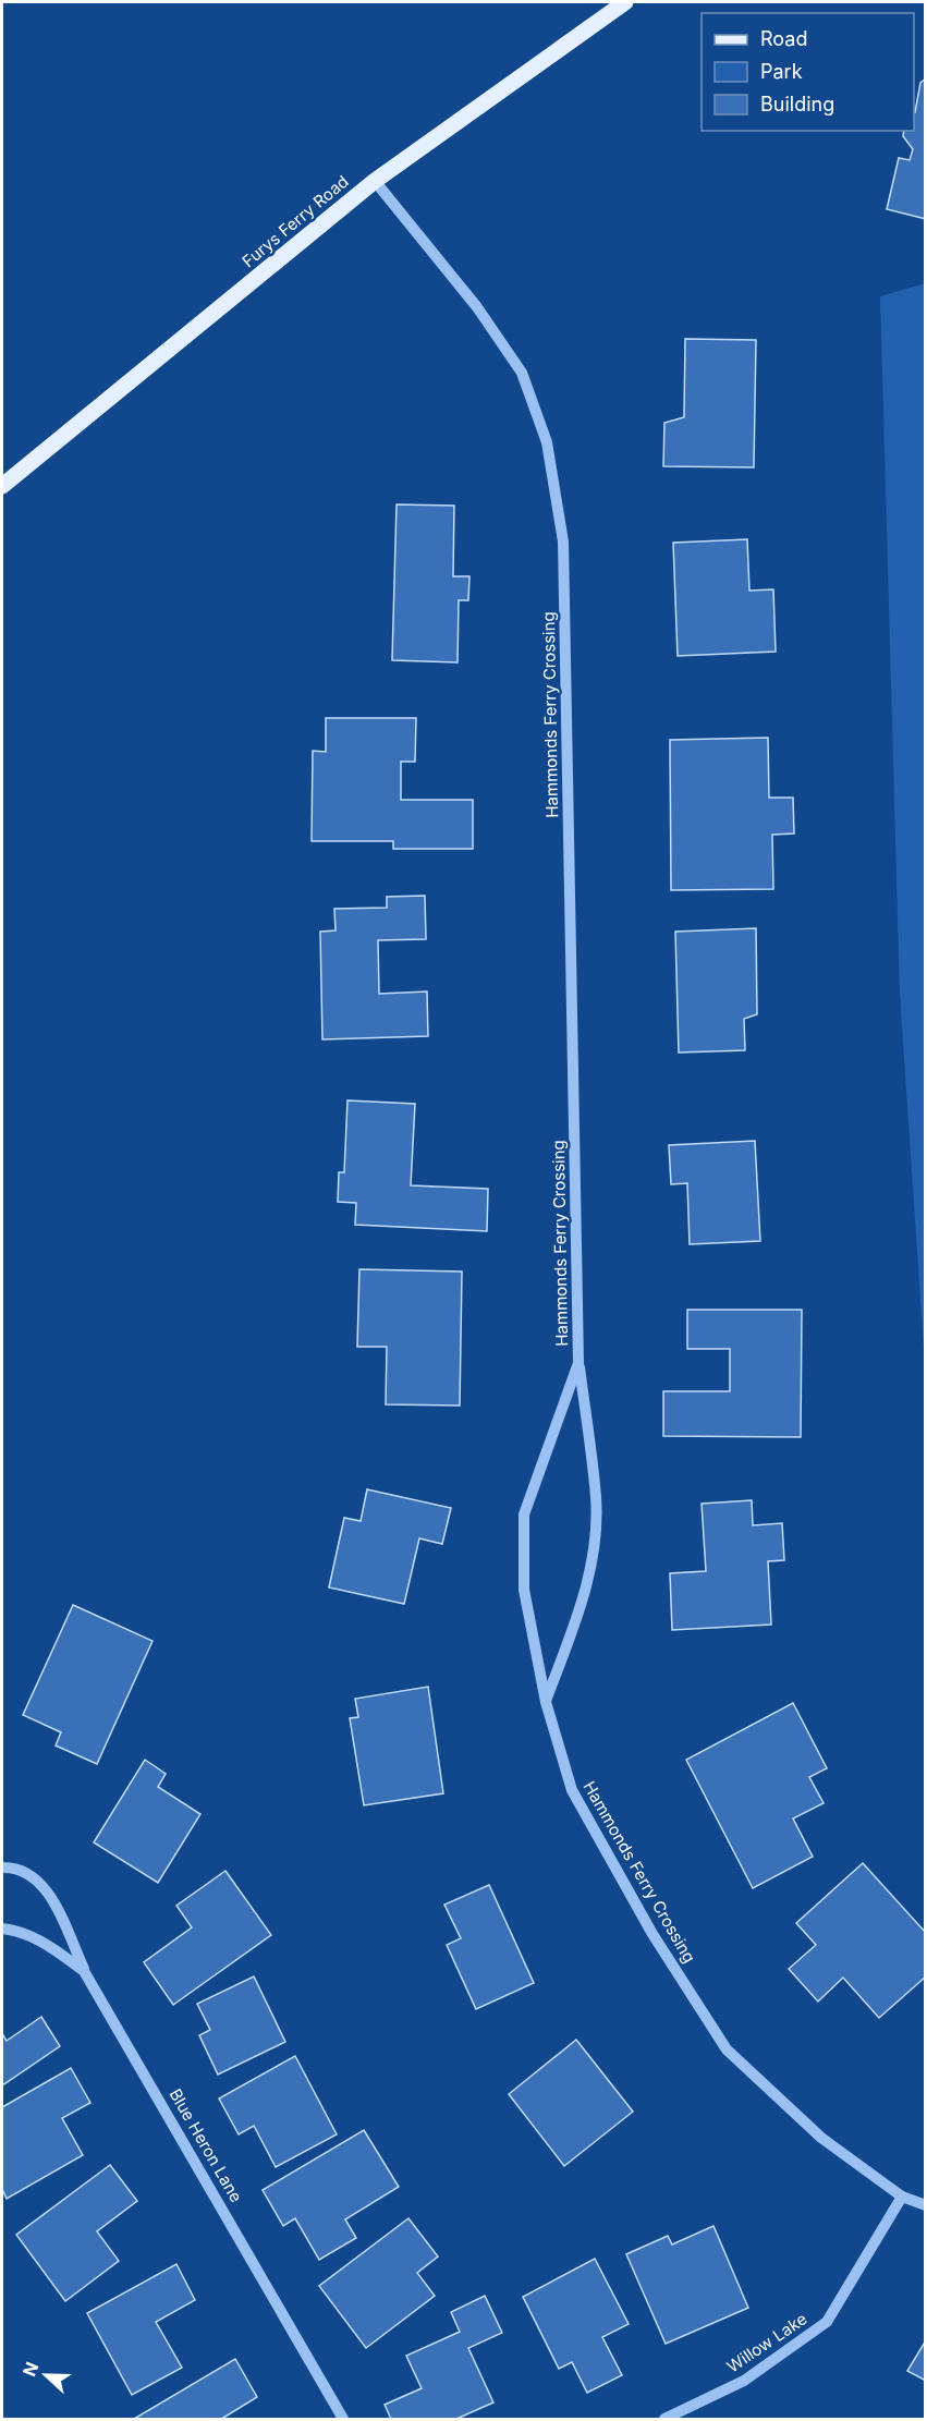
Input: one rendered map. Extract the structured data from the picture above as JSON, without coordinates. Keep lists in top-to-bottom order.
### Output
{
  "streets": {
    "main road": ["Furys Ferry Road"],
    "street": ["Hammonds Ferry Crossing", "Blue Heron Lane", "Willow Lake"]
  },
  "crossings": [
    ["Furys Ferry Road", "Hammonds Ferry Crossing"],
    ["Hammonds Ferry Crossing", "Willow Lake"]
  ],
  "legend": ["Road", "Park", "Building"],
  "north": "left"
}
